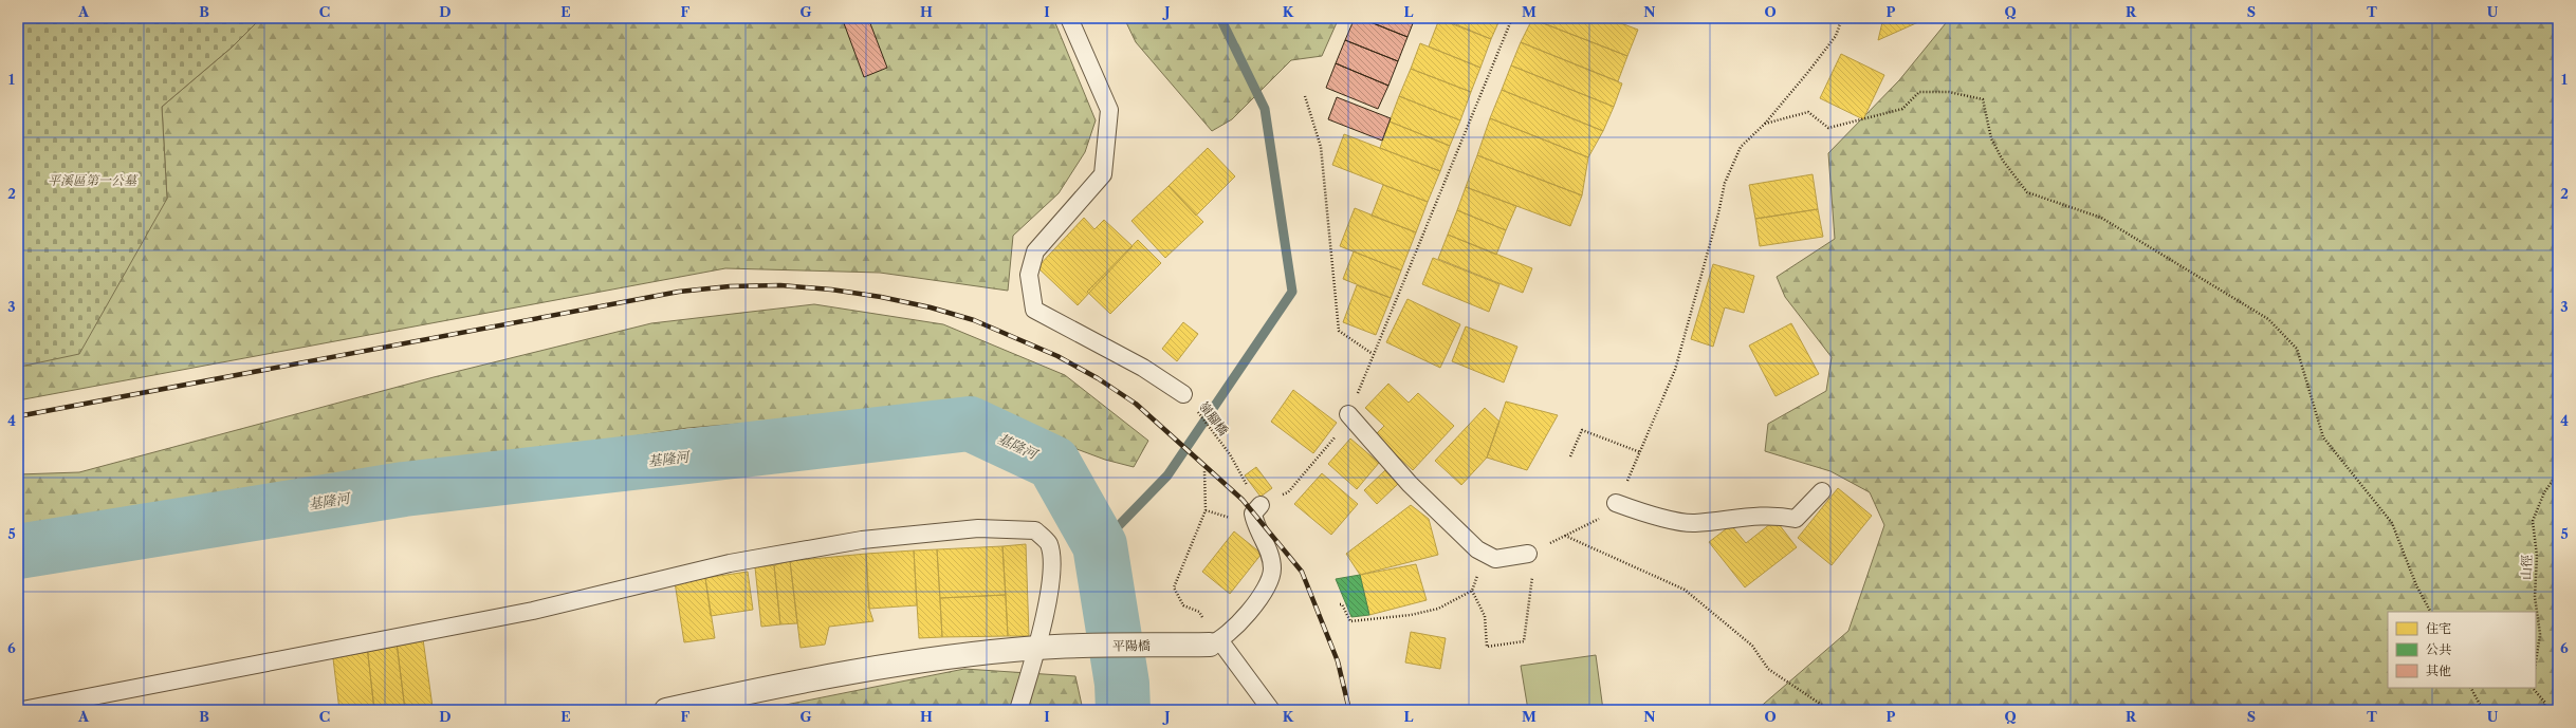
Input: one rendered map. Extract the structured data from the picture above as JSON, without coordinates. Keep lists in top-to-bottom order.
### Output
{
  "streets": {
    "street": ["平陽橋"],
    "path": ["嶺腳橋", "山徑"]
  },
  "water": ["基隆河"],
  "parks": ["平溪區第一公墓"],
  "legend": ["住宅", "公共", "其他"],
  "grid": {
    "columns": [
      "A",
      "B",
      "C",
      "D",
      "E",
      "F",
      "G",
      "H",
      "I",
      "J",
      "K",
      "L",
      "M",
      "N",
      "O",
      "P",
      "Q",
      "R",
      "S",
      "T",
      "U"
    ],
    "rows": [
      "1",
      "2",
      "3",
      "4",
      "5",
      "6"
    ]
  }
}
